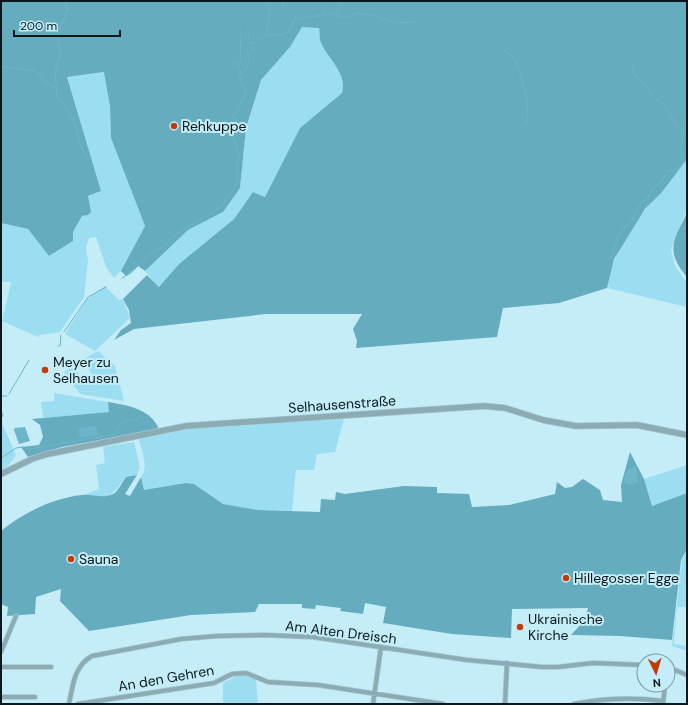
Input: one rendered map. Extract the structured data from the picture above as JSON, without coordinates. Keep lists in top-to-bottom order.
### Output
{
  "streets": {
    "street": ["Selhausenstraße", "Am Alten Dreisch", "An den Gehren"]
  },
  "crossings": [
    ["Am Alten Dreisch", "An den Gehren"]
  ],
  "places": [
    "Rehkuppe",
    "Meyer zu Selhausen",
    "Sauna",
    "Hillegosser Egge",
    "Ukrainische Kirche"
  ],
  "scale_bar": "200 m",
  "north": "bottom"
}
